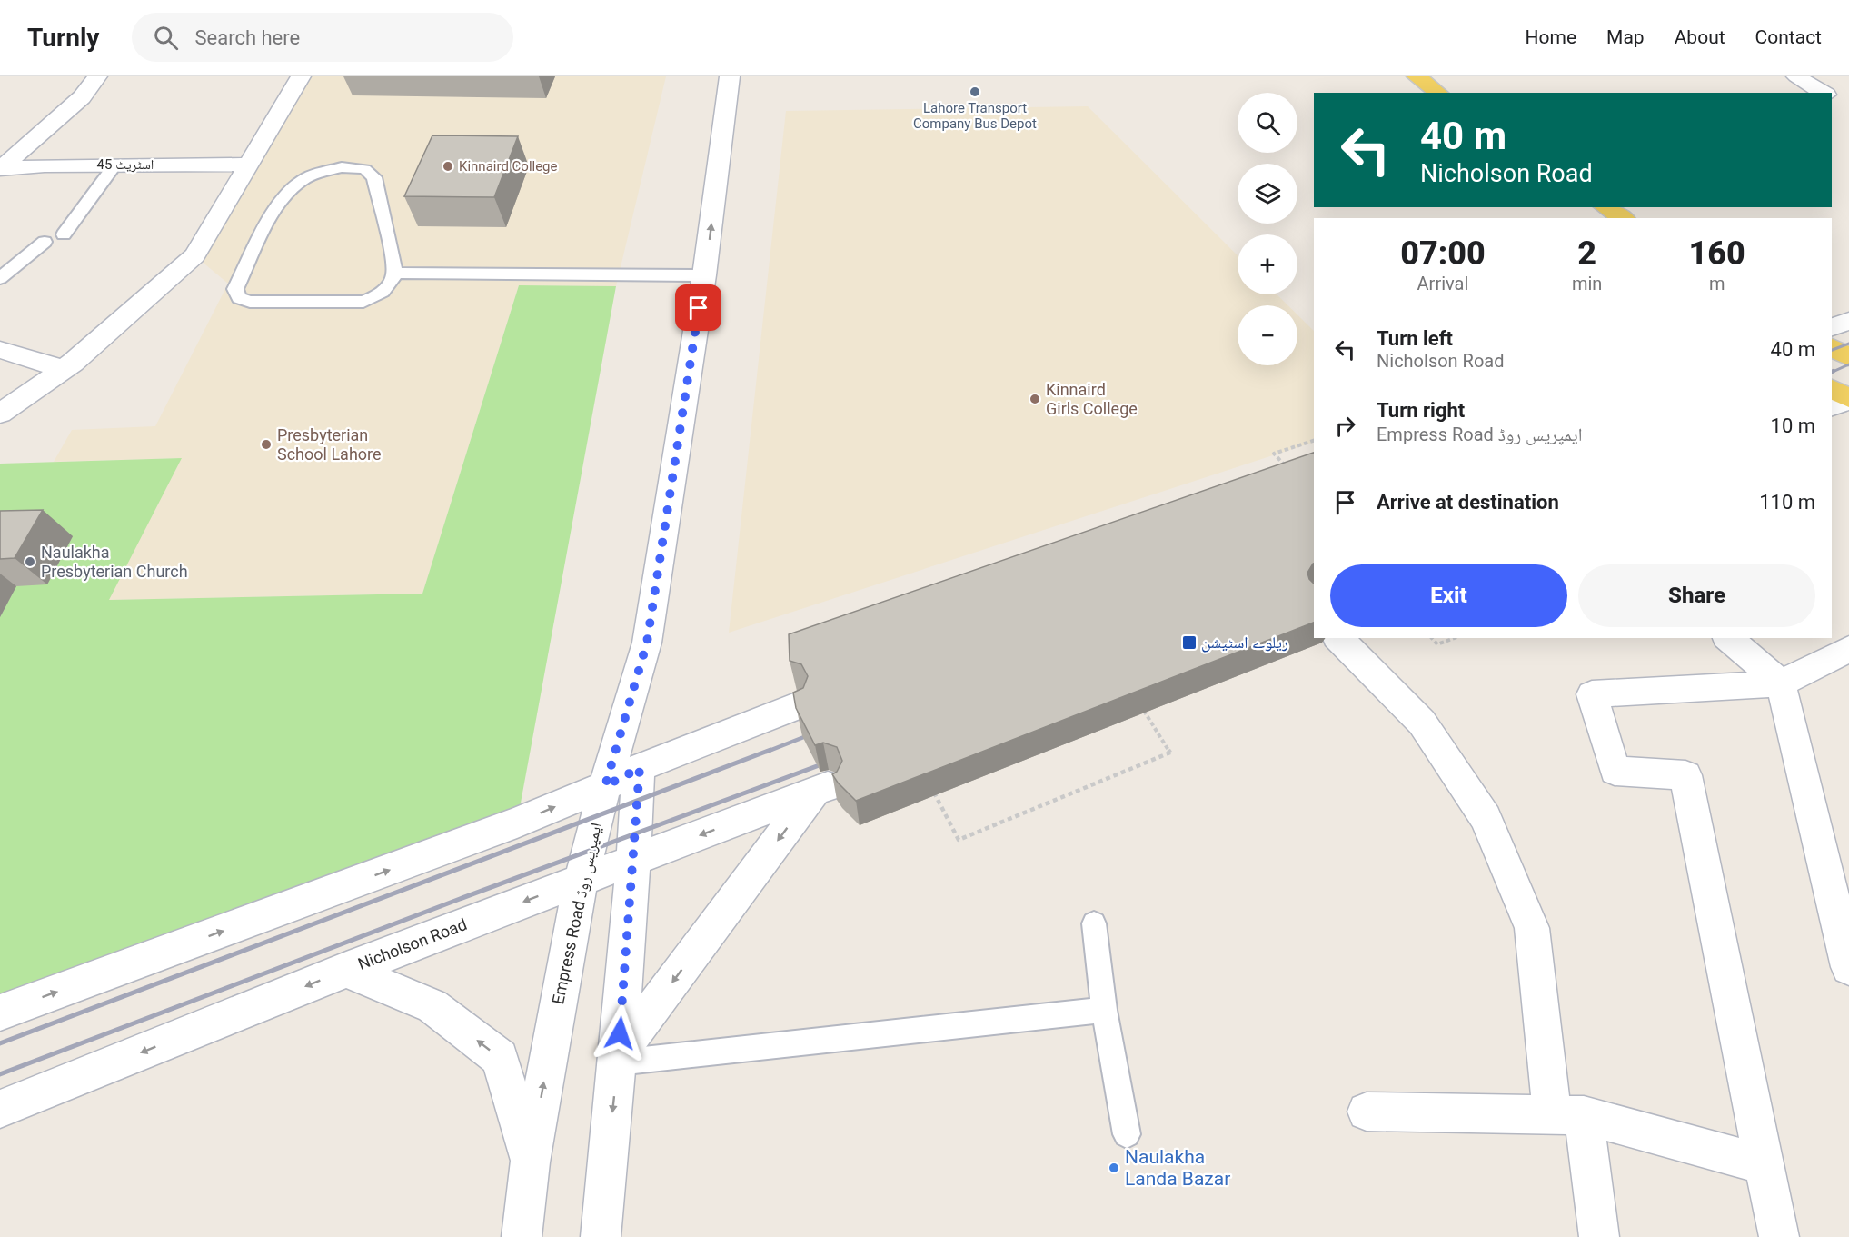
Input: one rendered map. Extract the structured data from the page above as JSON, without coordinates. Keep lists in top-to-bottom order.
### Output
{
  "streets": {
    "main road": ["اسٹریٹ 45", "Empress Road ایمپریس روڈ", "Nicholson Road"]
  },
  "crossings": [
    ["Empress Road ایمپریس روڈ", "Nicholson Road"]
  ],
  "places": {
    "other": [
      "Lahore Transport Company Bus Depot",
      "Kinnaird College",
      "Kinnaird Girls College",
      "Presbyterian School Lahore",
      "Naulakha Presbyterian Church",
      "Naulakha Landa Bazar"
    ],
    "transit": ["ریلوے اسٹیشن"]
  },
  "page": {
    "header": "Turnly",
    "search": "Search here",
    "nav": [
      "Home",
      "Map",
      "About",
      "Contact"
    ],
    "map_buttons": ["+", "−"],
    "turn": ["40 m", "Nicholson Road"],
    "eta": [
      "07:00",
      "Arrival",
      "2",
      "min",
      "160",
      "m"
    ],
    "list": [
      {
        "name": "Turn left",
        "note": "Nicholson Road",
        "value": "40 m"
      },
      {
        "name": "Turn right",
        "note": "Empress Road ایمپریس روڈ",
        "value": "10 m"
      },
      {
        "name": "Arrive at destination",
        "value": "110 m"
      }
    ],
    "buttons": ["Exit", "Share"]
  }
}
